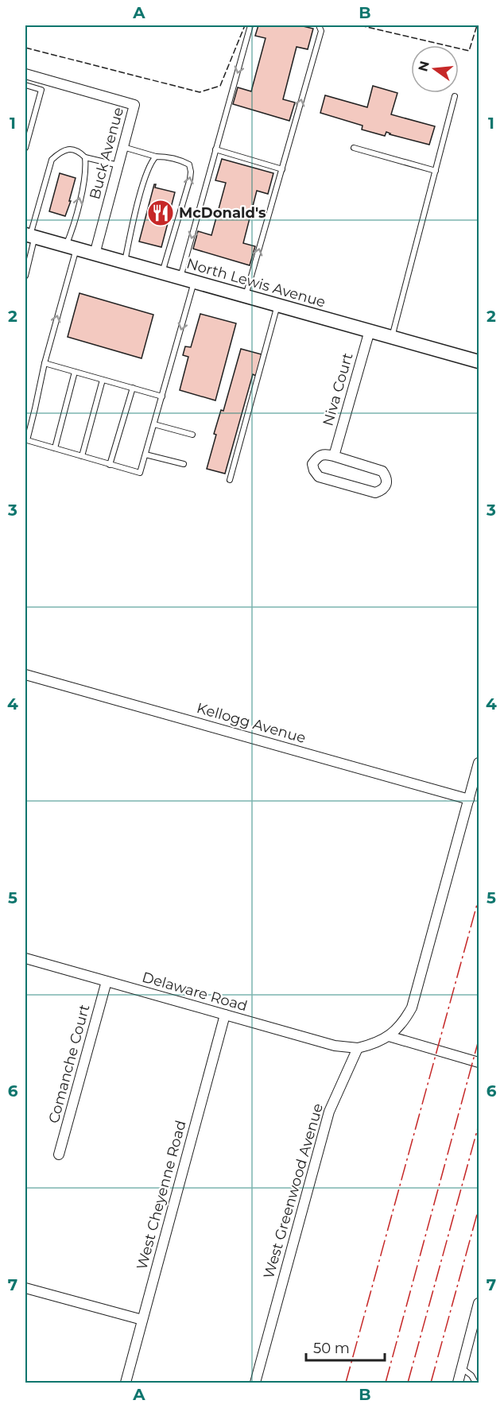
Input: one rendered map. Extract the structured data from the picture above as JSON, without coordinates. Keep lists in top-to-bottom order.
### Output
{
  "streets": {
    "main road": ["North Lewis Avenue"],
    "street": [
      "Buck Avenue",
      "Niva Court",
      "Kellogg Avenue",
      "Delaware Road",
      "Comanche Court",
      "West Greenwood Avenue",
      "West Cheyenne Road"
    ]
  },
  "crossings": [
    ["Buck Avenue", "North Lewis Avenue"],
    ["North Lewis Avenue", "Niva Court"],
    ["Delaware Road", "Comanche Court"],
    ["Delaware Road", "West Greenwood Avenue"],
    ["Delaware Road", "West Cheyenne Road"]
  ],
  "places": {
    "restaurant": ["McDonald's"]
  },
  "scale_bar": "50 m",
  "north": "left",
  "grid": {
    "columns": ["A", "B"],
    "rows": [
      "1",
      "2",
      "3",
      "4",
      "5",
      "6",
      "7"
    ]
  }
}
